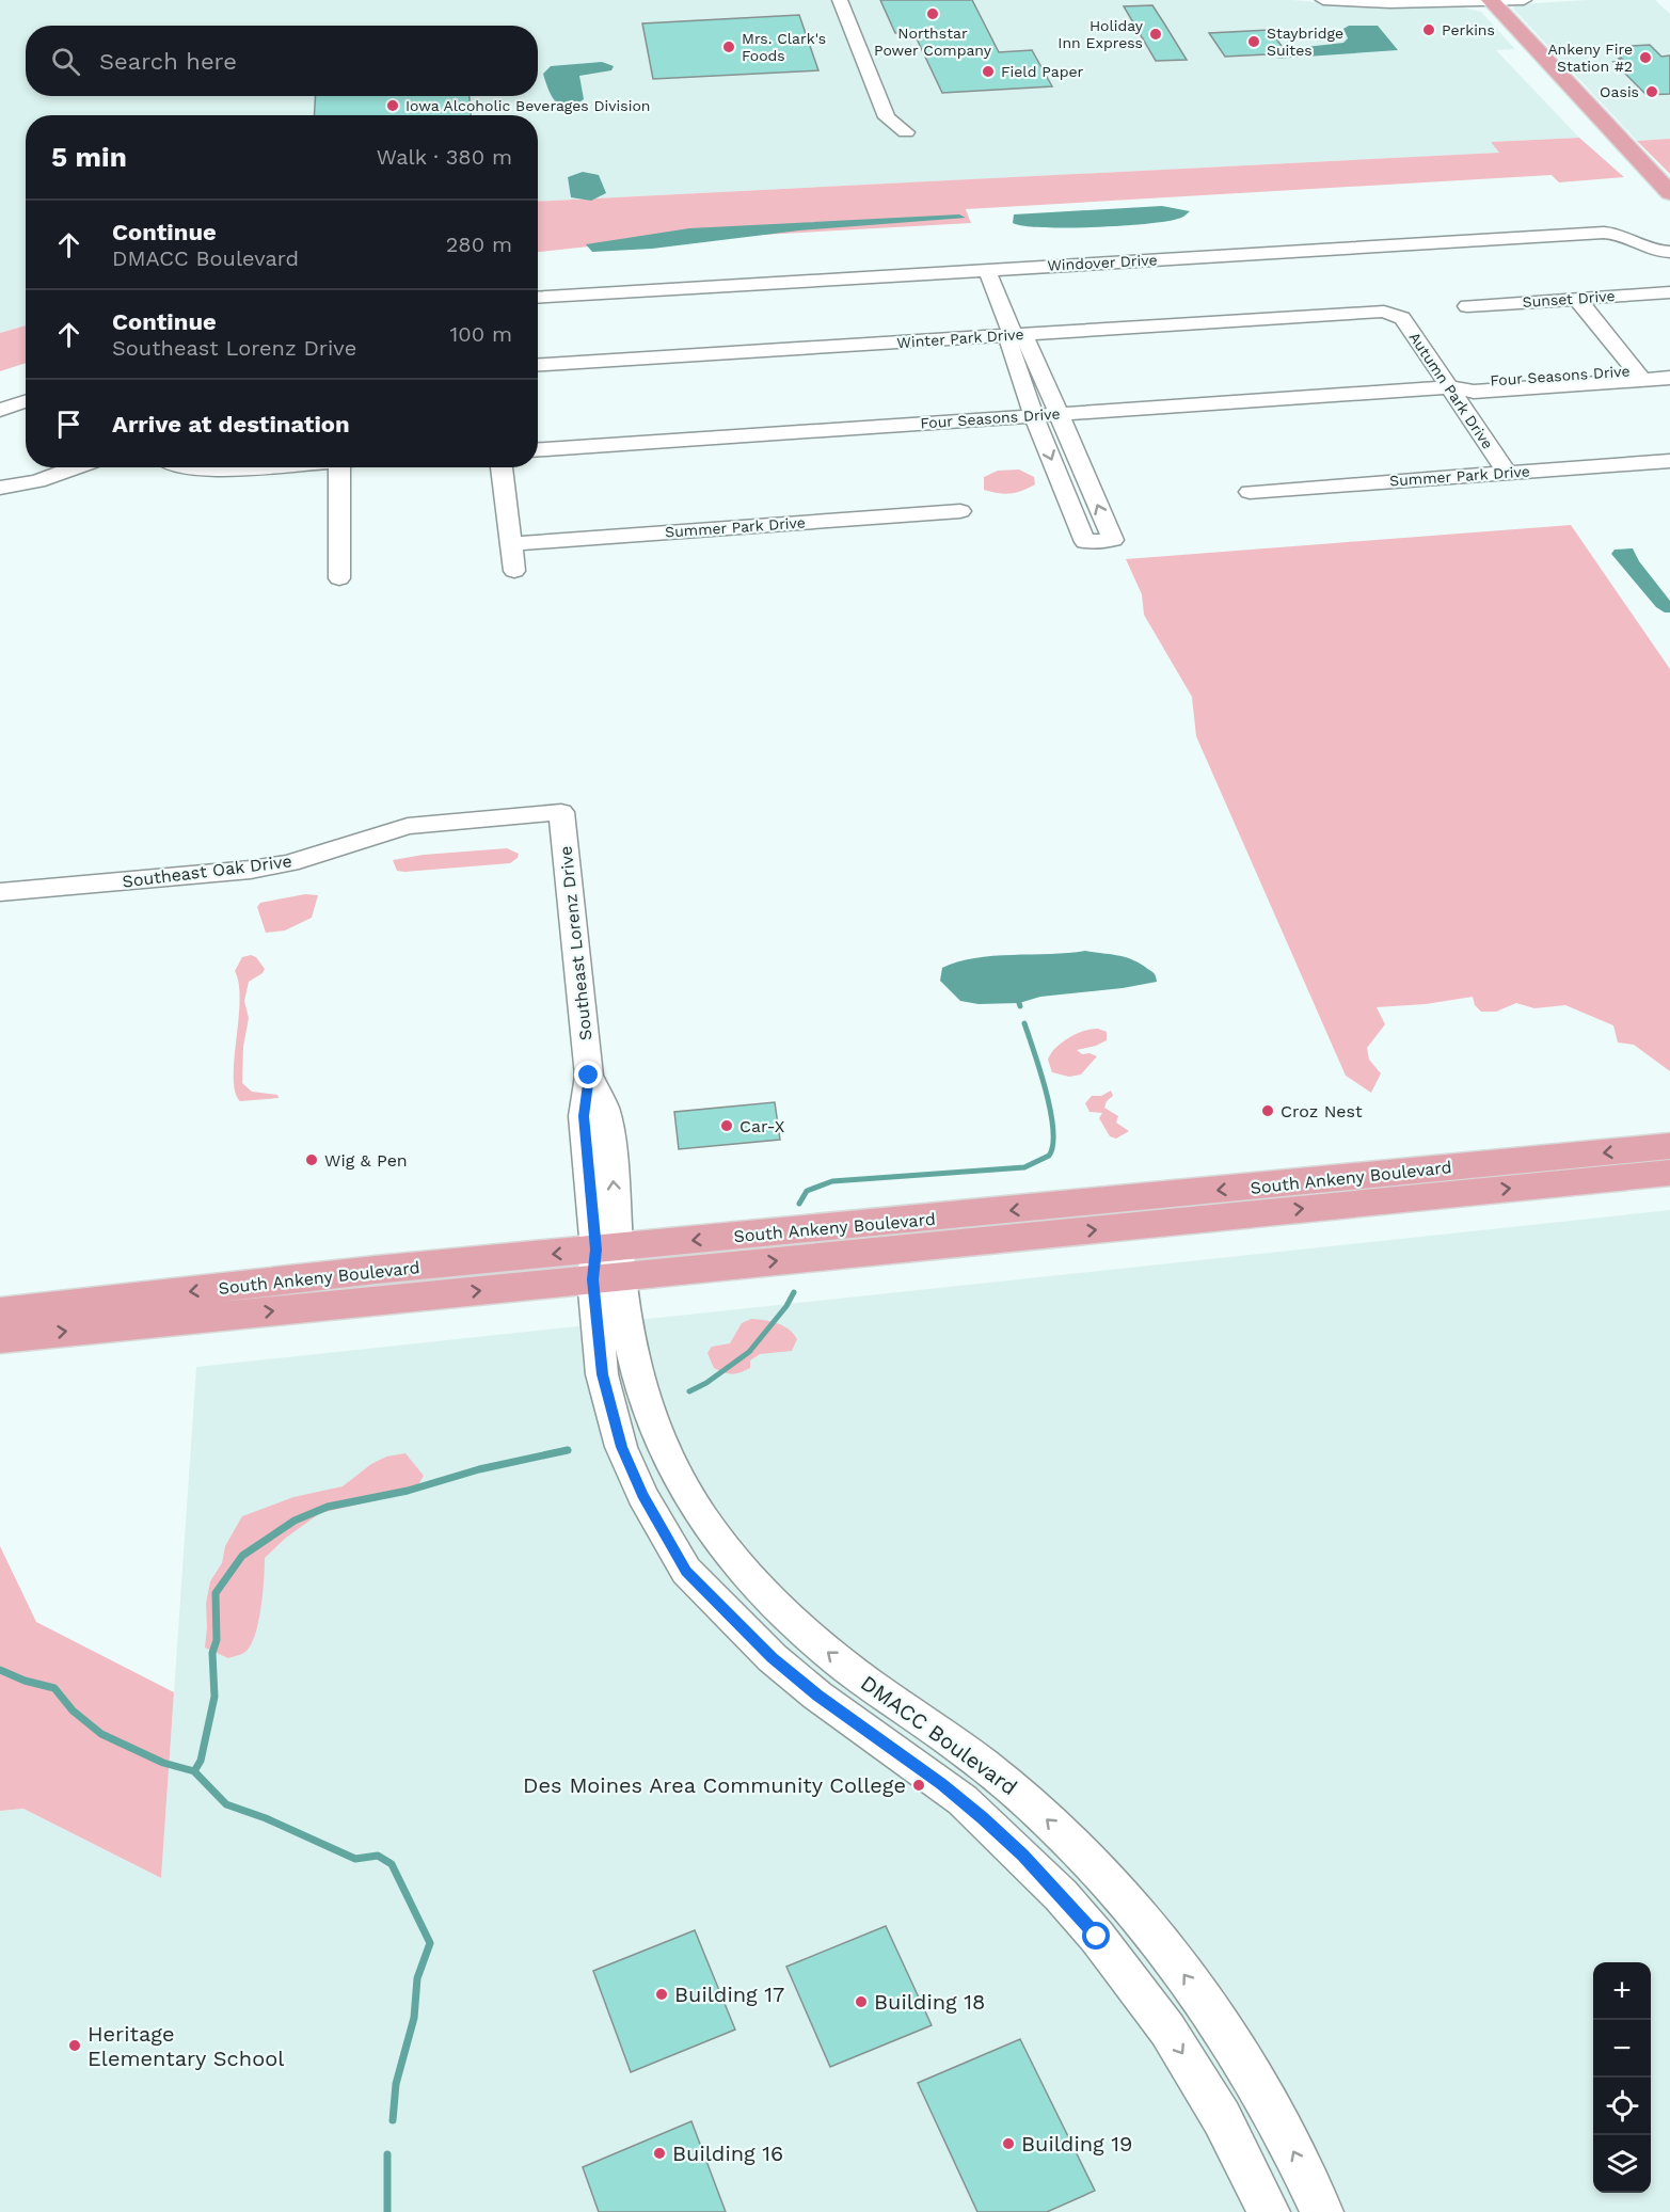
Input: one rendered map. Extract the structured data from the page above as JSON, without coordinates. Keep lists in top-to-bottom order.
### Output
{
  "streets": {
    "main road": ["South Ankeny Boulevard"],
    "street": [
      "Windover Drive",
      "Sunset Drive",
      "Winter Park Drive",
      "Four Seasons Drive",
      "Autumn Park Drive",
      "Summer Park Drive",
      "Southeast Oak Drive",
      "Southeast Lorenz Drive",
      "DMACC Boulevard"
    ]
  },
  "crossings": [
    ["Winter Park Drive", "Autumn Park Drive"],
    ["Four Seasons Drive", "Autumn Park Drive"],
    ["Autumn Park Drive", "Summer Park Drive"],
    ["Southeast Oak Drive", "Southeast Lorenz Drive"],
    ["Southeast Lorenz Drive", "South Ankeny Boulevard"],
    ["Southeast Lorenz Drive", "DMACC Boulevard"],
    ["South Ankeny Boulevard", "DMACC Boulevard"]
  ],
  "places": [
    "Northstar Power Company",
    "Perkins",
    "Holiday Inn Express",
    "Staybridge Suites",
    "Mrs. Clark's Foods",
    "Ankeny Fire Station #2",
    "Field Paper",
    "Oasis",
    "Iowa Alcoholic Beverages Division",
    "Croz Nest",
    "Car-X",
    "Wig & Pen",
    "Des Moines Area Community College",
    "Building 17",
    "Building 18",
    "Heritage Elementary School",
    "Building 19",
    "Building 16"
  ],
  "page": {
    "search": "Search here",
    "heading": ["5 min", "Walk · 380 m"],
    "list": [
      ["Continue", "DMACC Boulevard", "280 m"],
      ["Continue", "Southeast Lorenz Drive", "100 m"],
      "Arrive at destination"
    ],
    "map_buttons": ["+", "−"]
  }
}
